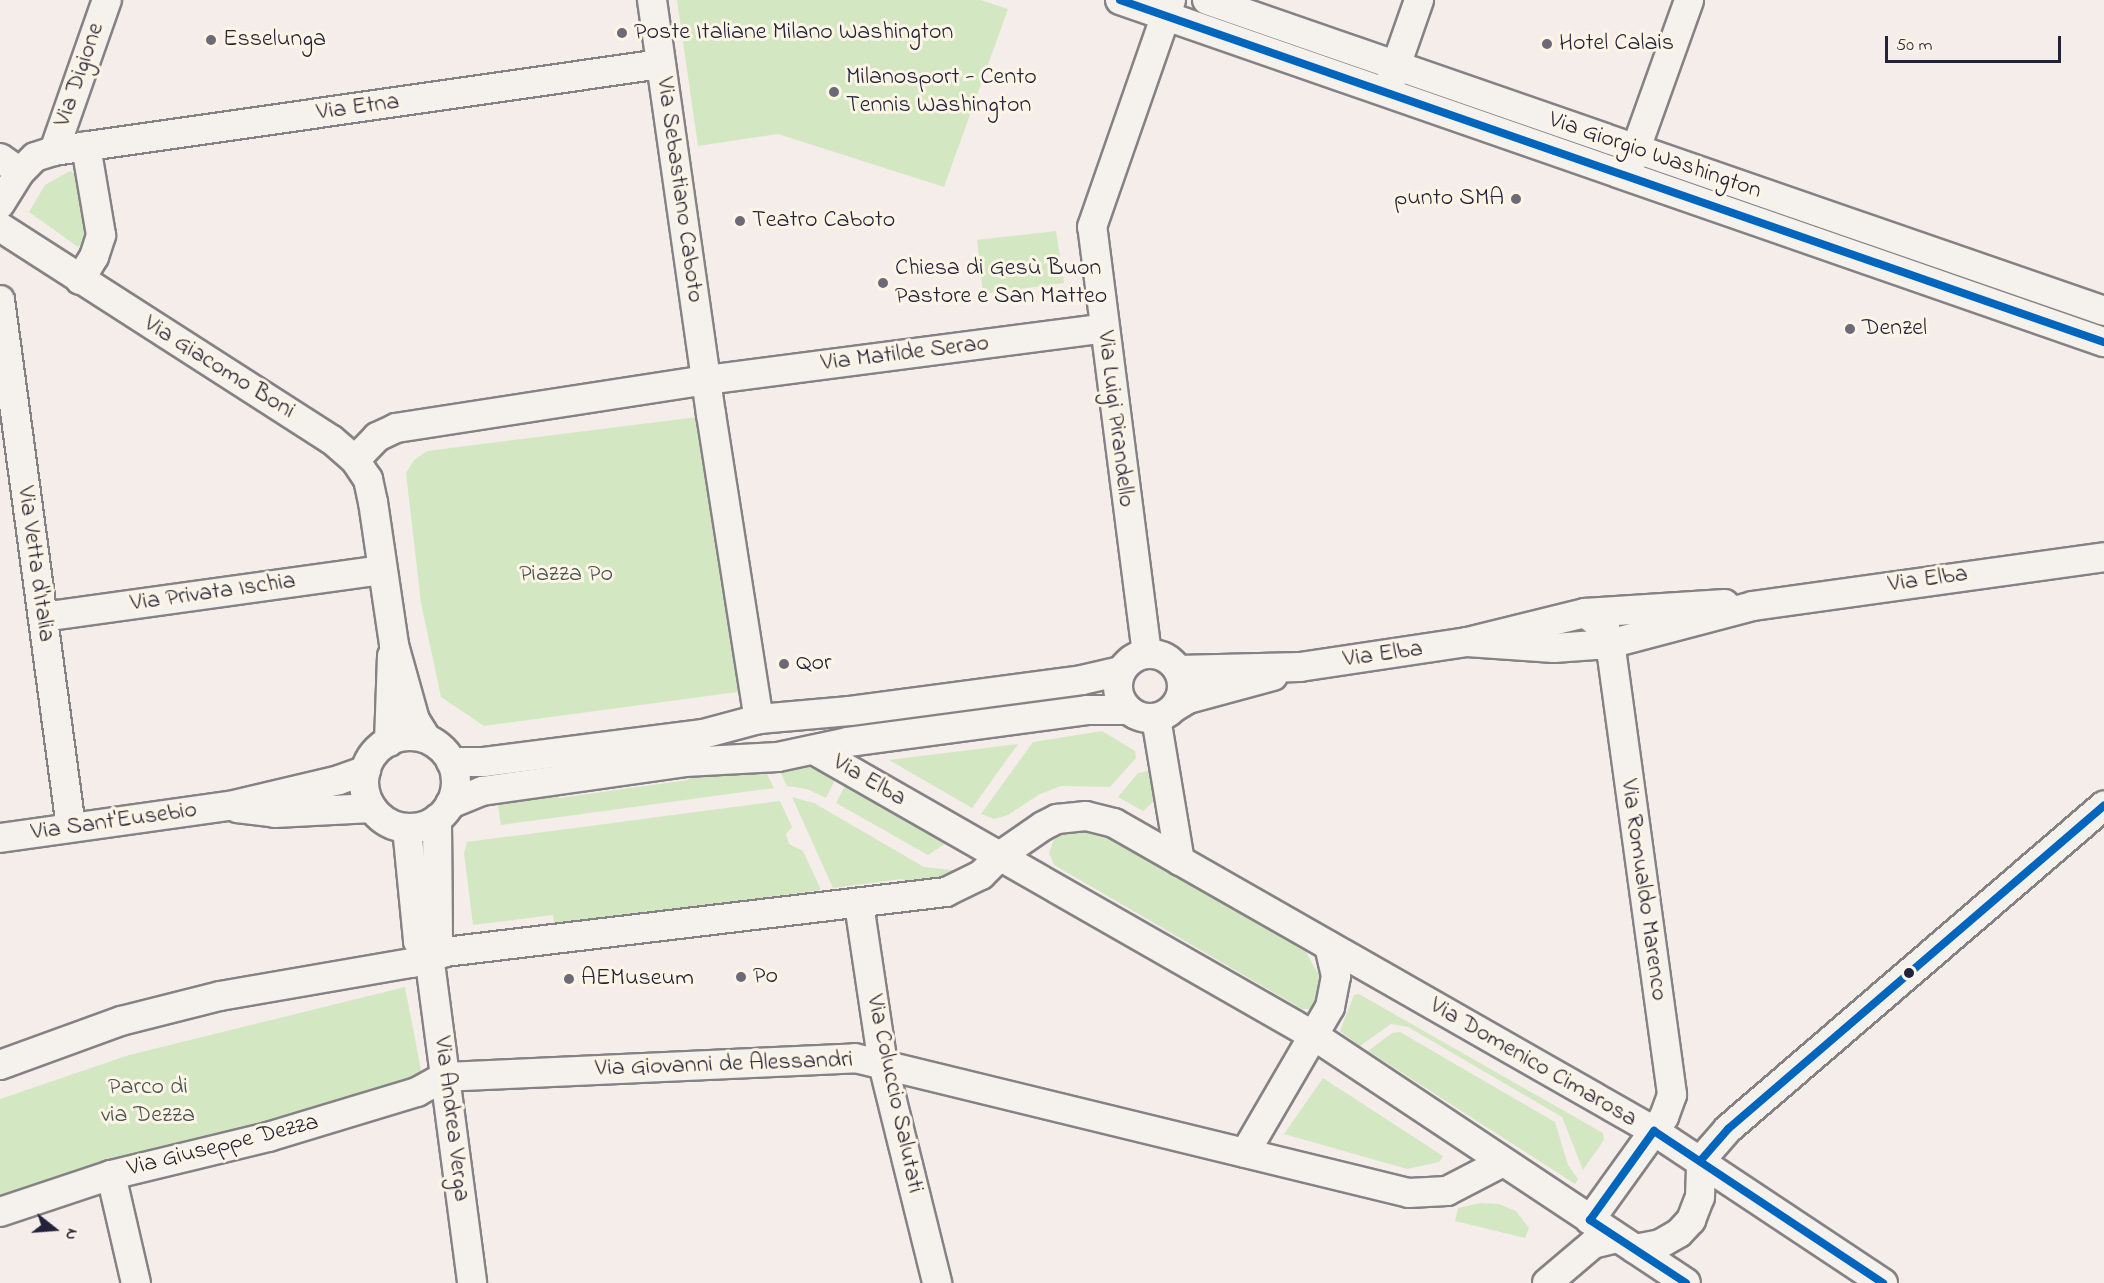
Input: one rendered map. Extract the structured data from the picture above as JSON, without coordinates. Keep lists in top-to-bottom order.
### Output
{
  "streets": {
    "street": [
      "Via Digione",
      "Via Etna",
      "Via Giorgio Washington",
      "Via Sebastiano Caboto",
      "Via Matilde Serao",
      "Via Giacomo Boni",
      "Via Luigi Pirandello",
      "Via Vetta d'Italia",
      "Via Elba",
      "Via Privata Ischia",
      "Via Sant'Eusebio",
      "Via Romualdo Marenco",
      "Via Domenico Cimarosa",
      "Via Giovanni de Alessandri",
      "Via Coluccio Salutati",
      "Via Andrea Verga",
      "Via Giuseppe Dezza"
    ]
  },
  "crossings": [
    ["Via Digione", "Via Etna"],
    ["Via Etna", "Via Sebastiano Caboto"],
    ["Via Giorgio Washington", "Via Luigi Pirandello"],
    ["Via Sebastiano Caboto", "Via Matilde Serao"],
    ["Via Matilde Serao", "Via Luigi Pirandello"],
    ["Via Luigi Pirandello", "Via Elba"],
    ["Via Vetta d'Italia", "Via Privata Ischia"],
    ["Via Vetta d'Italia", "Via Sant'Eusebio"],
    ["Via Elba", "Via Romualdo Marenco"],
    ["Via Elba", "Via Domenico Cimarosa"],
    ["Via Romualdo Marenco", "Via Domenico Cimarosa"],
    ["Via Giovanni de Alessandri", "Via Coluccio Salutati"],
    ["Via Giovanni de Alessandri", "Via Andrea Verga"],
    ["Via Giovanni de Alessandri", "Via Giuseppe Dezza"],
    ["Via Andrea Verga", "Via Giuseppe Dezza"]
  ],
  "parks": ["Piazza Po", "Parco di via Dezza"],
  "places": [
    "Poste Italiane Milano Washington",
    "Esselunga",
    "Hotel Calais",
    "Milanosport - Cento Tennis Washington",
    "punto SMA",
    "Teatro Caboto",
    "Chiesa di Gesù Buon Pastore e San Matteo",
    "Denzel",
    "Qor",
    "Po",
    "AEMuseum"
  ],
  "scale_bar": "50 m",
  "north": "right"
}
